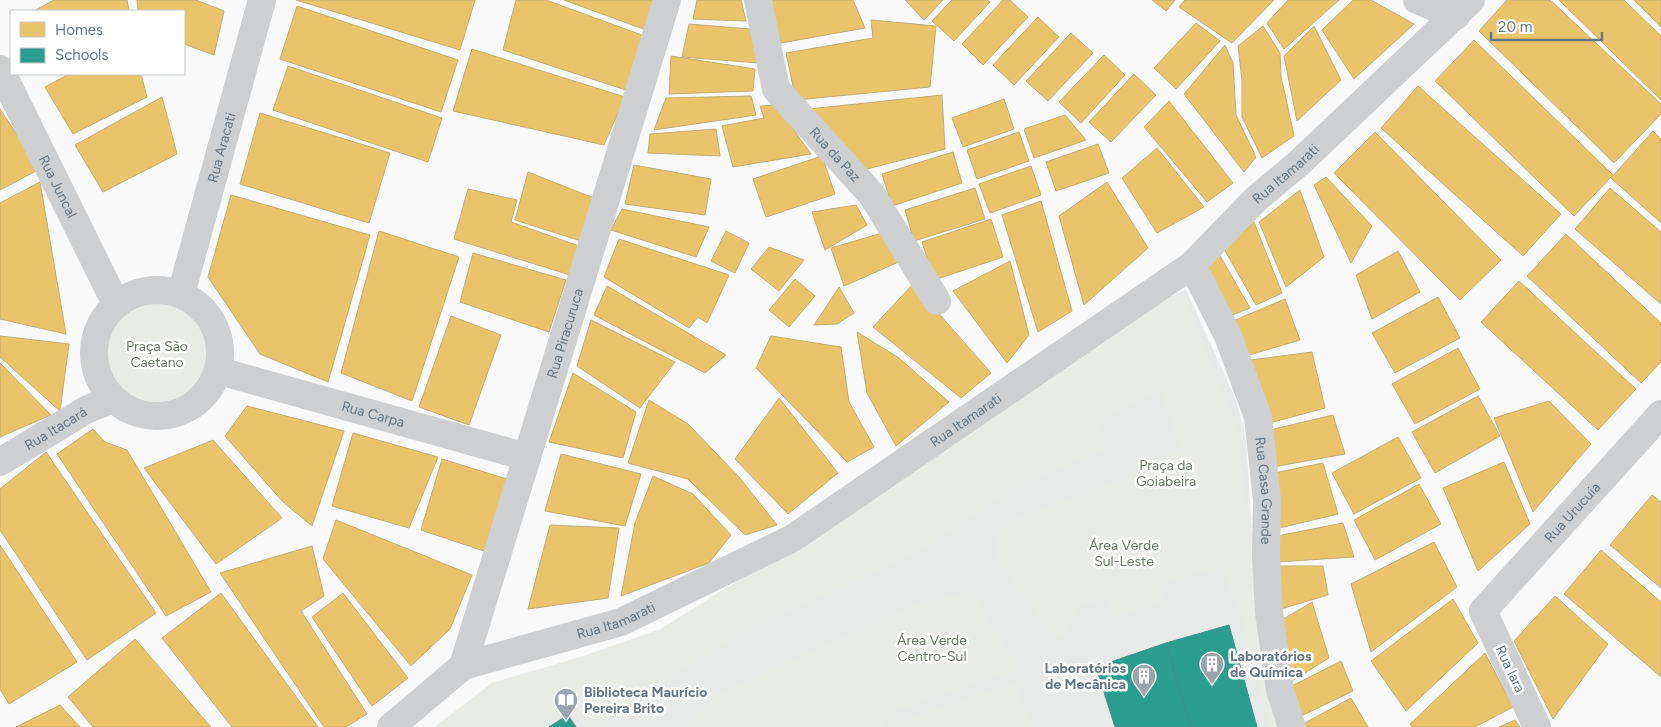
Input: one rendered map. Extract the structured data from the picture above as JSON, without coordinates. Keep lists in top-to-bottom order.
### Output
{
  "streets": {
    "street": [
      "Rua Aracati",
      "Rua da Paz",
      "Rua Itamarati",
      "Rua Juncal",
      "Rua Piracuruca",
      "Rua Carpa",
      "Rua Itacará",
      "Rua Casa Grande",
      "Rua Urucuia",
      "Rua Iara"
    ]
  },
  "crossings": [
    ["Rua Aracati", "Rua Juncal"],
    ["Rua Aracati", "Rua Carpa"],
    ["Rua Aracati", "Rua Itacará"],
    ["Rua Itamarati", "Rua Piracuruca"],
    ["Rua Itamarati", "Rua Casa Grande"],
    ["Rua Juncal", "Rua Carpa"],
    ["Rua Juncal", "Rua Itacará"],
    ["Rua Piracuruca", "Rua Carpa"],
    ["Rua Carpa", "Rua Itacará"],
    ["Rua Urucuia", "Rua Iara"]
  ],
  "parks": [
    "Praça São Caetano",
    "Praça da Goiabeira",
    "Área Verde Sul-Leste",
    "Área Verde Centro-Sul"
  ],
  "places": {
    "building": ["Laboratórios de Química", "Laboratórios de Mecânica"],
    "library": ["Biblioteca Maurício Pereira Brito"]
  },
  "legend": ["Homes", "Schools"],
  "scale_bar": "20 m"
}
